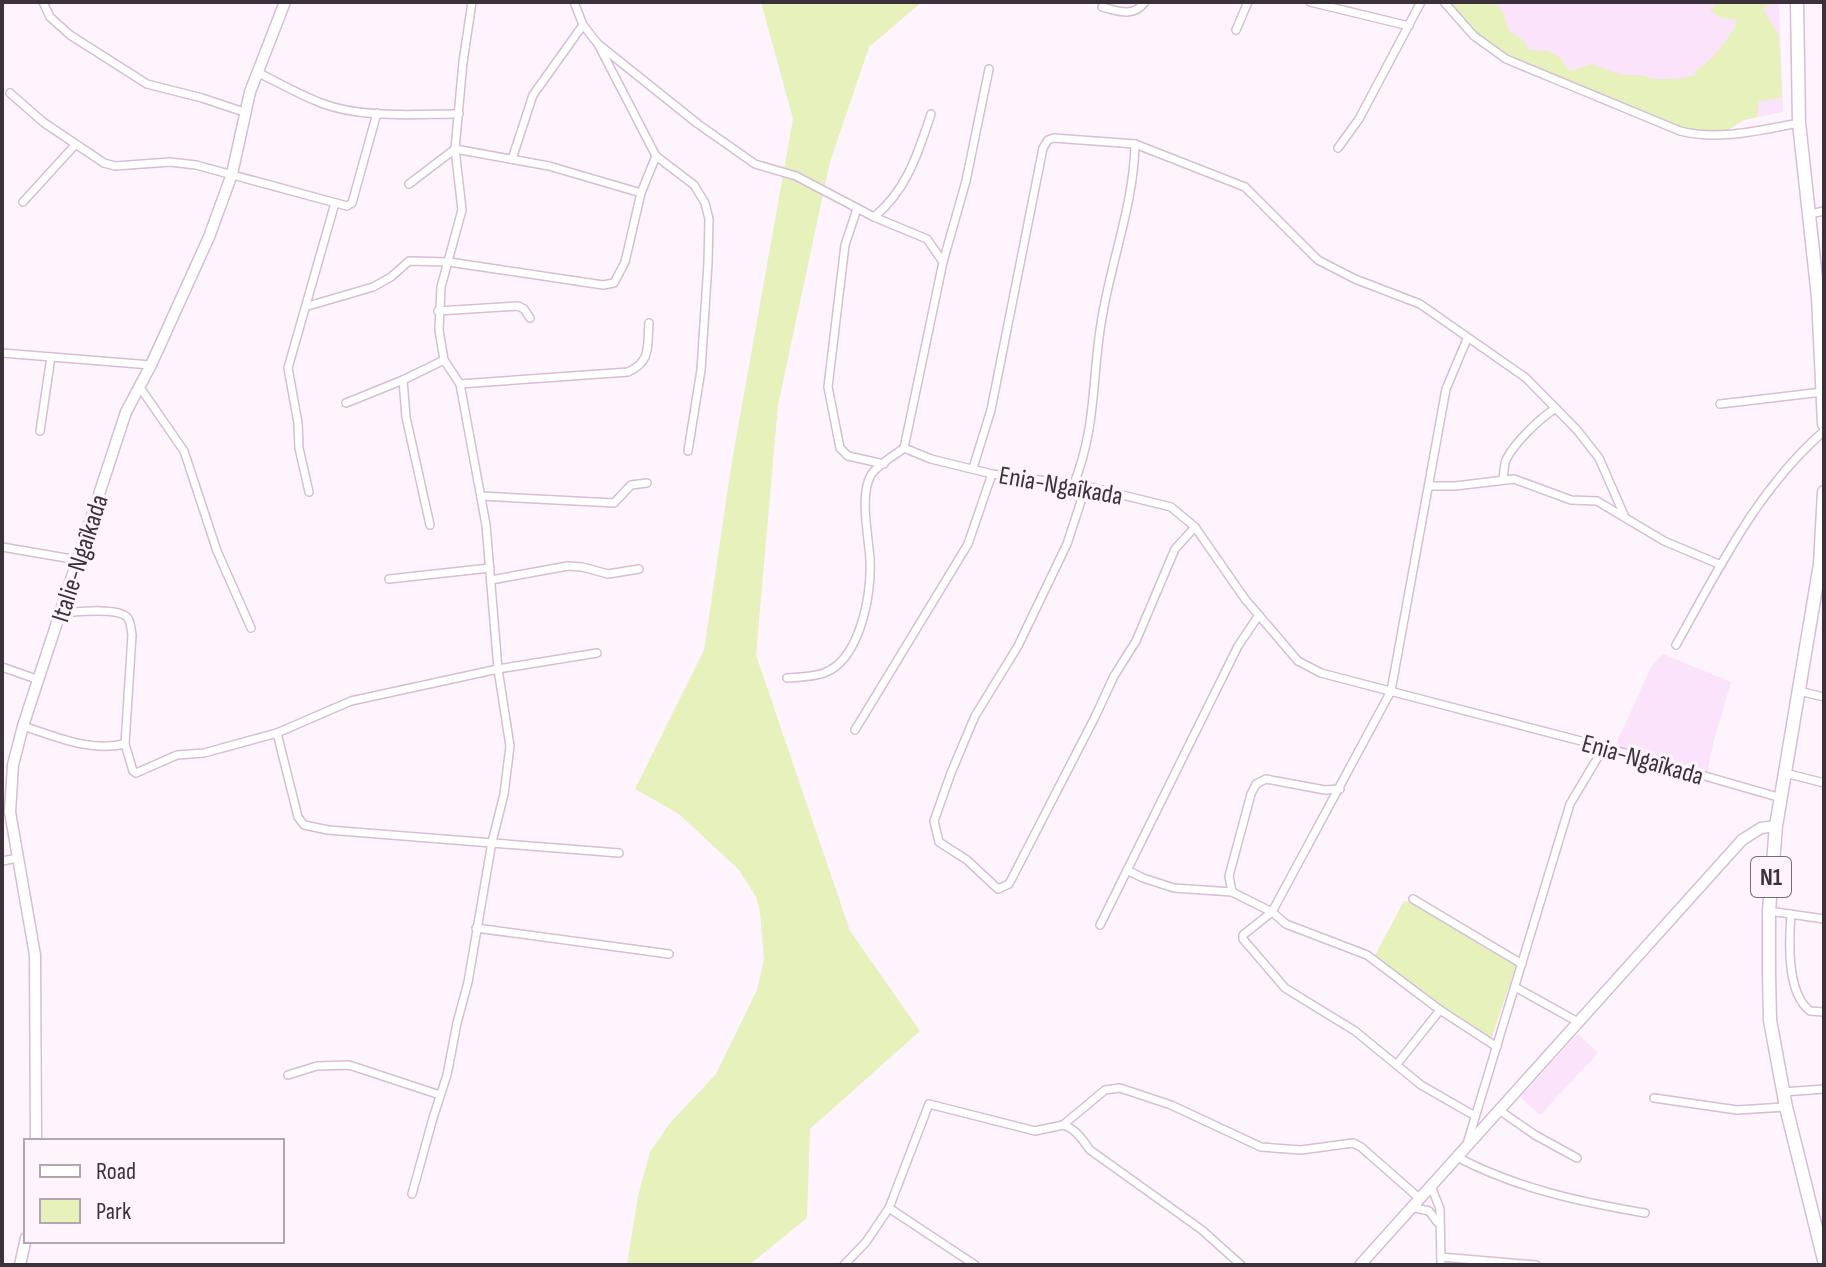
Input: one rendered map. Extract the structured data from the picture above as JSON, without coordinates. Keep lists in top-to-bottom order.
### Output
{
  "streets": {
    "highway": ["N1"],
    "street": ["Enia-Ngaîkada", "Italie-Ngaîkada"]
  },
  "crossings": [
    ["Enia-Ngaîkada", "N1"]
  ],
  "legend": ["Road", "Park"]
}
